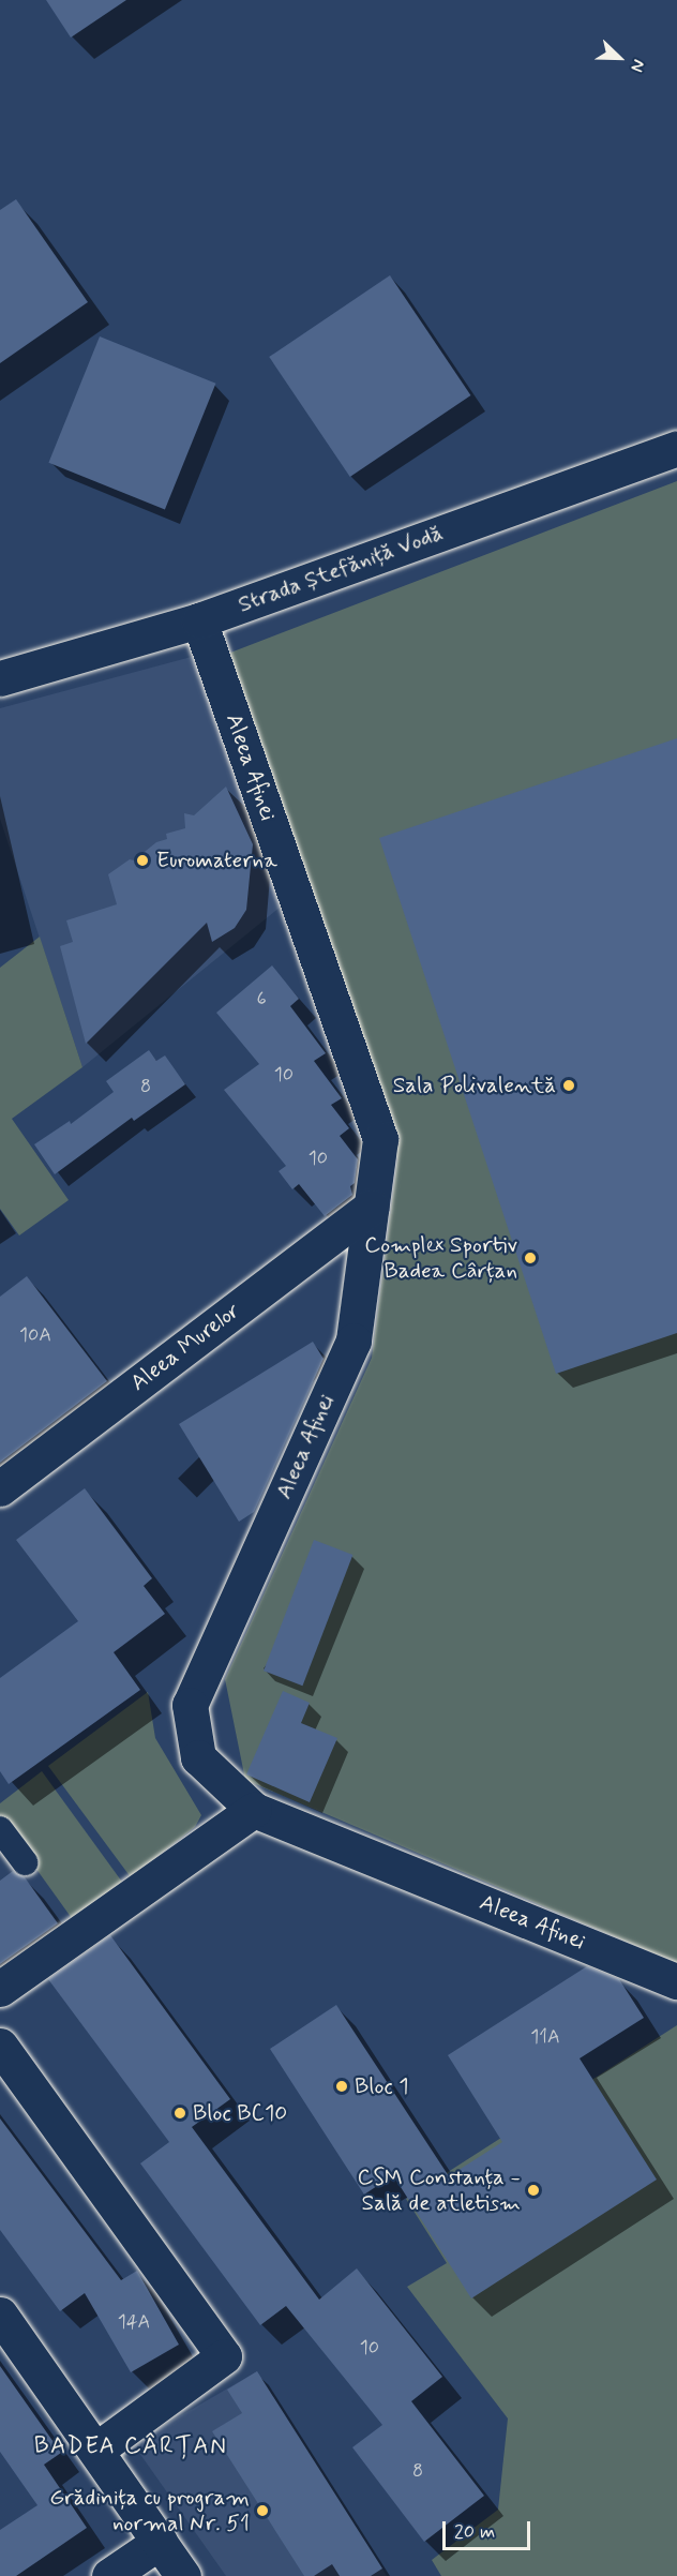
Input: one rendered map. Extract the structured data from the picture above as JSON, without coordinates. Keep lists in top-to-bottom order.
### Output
{
  "streets": {
    "street": ["Strada Ștefăniță Vodă", "Aleea Afinei", "Aleea Murelor"]
  },
  "crossings": [
    ["Strada Ștefăniță Vodă", "Aleea Afinei"],
    ["Aleea Afinei", "Aleea Murelor"]
  ],
  "districts": ["BADEA CÂRȚAN"],
  "places": [
    "Euromaterna",
    "Sala Polivalentă",
    "Complex Sportiv Badea Cârțan",
    "Bloc 1",
    "Bloc BC10",
    "CSM Constanța - Sală de atletism",
    "Grădinița cu program normal Nr. 51"
  ],
  "house_numbers": [
    "6",
    "10",
    "8",
    "10",
    "10A",
    "11A",
    "14A",
    "10",
    "8"
  ],
  "scale_bar": "20 m",
  "north": "bottom right"
}
